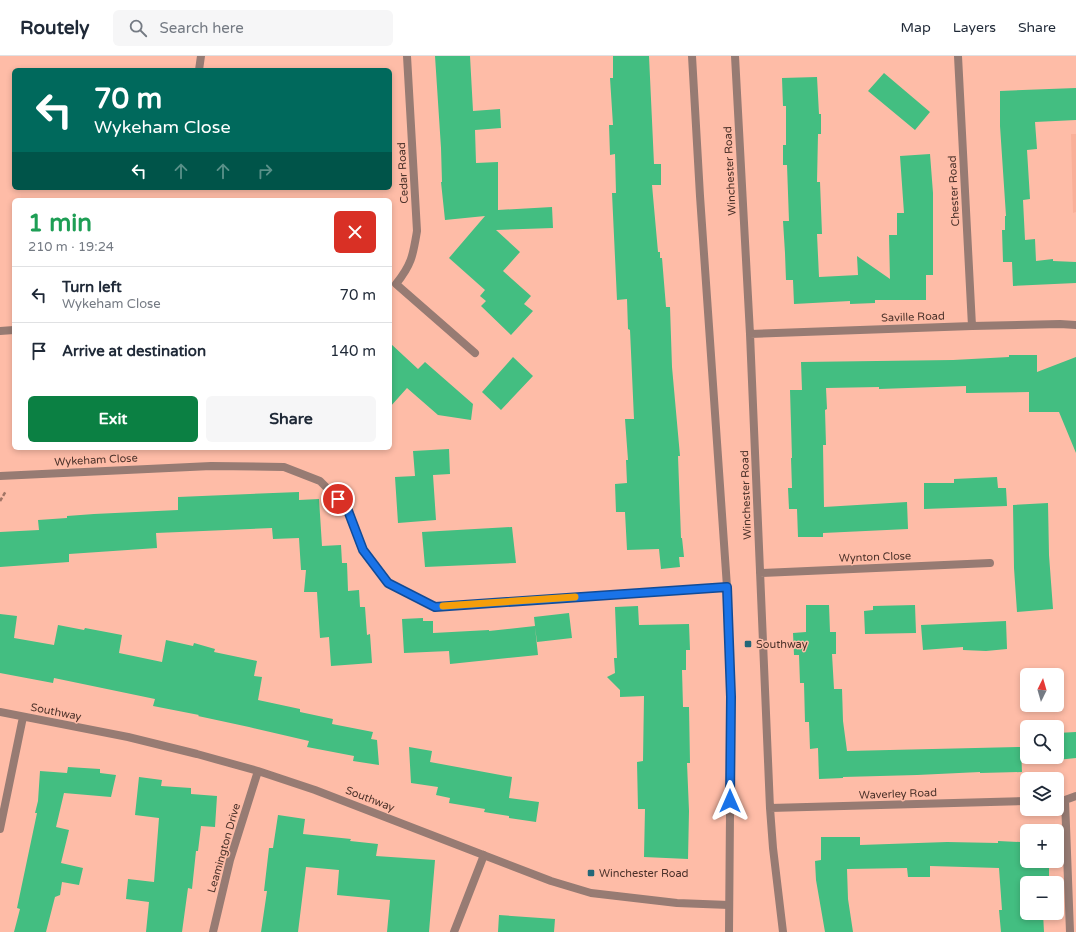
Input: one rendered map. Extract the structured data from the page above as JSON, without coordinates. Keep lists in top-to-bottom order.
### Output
{
  "streets": {
    "street": [
      "Winchester Road",
      "Cedar Road",
      "Chester Road",
      "Saville Road",
      "Wykeham Close",
      "Wynton Close",
      "Southway",
      "Waverley Road",
      "Leamington Drive"
    ]
  },
  "crossings": [
    ["Winchester Road", "Saville Road"],
    ["Winchester Road", "Wynton Close"],
    ["Winchester Road", "Waverley Road"],
    ["Chester Road", "Saville Road"],
    ["Southway", "Leamington Drive"]
  ],
  "places": {
    "transit": ["Southway", "Winchester Road"]
  },
  "north": "top",
  "page": {
    "header": "Routely",
    "search": "Search here",
    "nav": ["Map", "Layers", "Share"],
    "turn": ["70 m", "Wykeham Close"],
    "heading": ["1 min", "210 m · 19:24"],
    "list": [
      {
        "name": "Turn left",
        "note": "Wykeham Close",
        "value": "70 m"
      },
      {
        "name": "Arrive at destination",
        "value": "140 m"
      }
    ],
    "buttons": ["Exit", "Share"],
    "map_buttons": ["+", "−"]
  }
}
